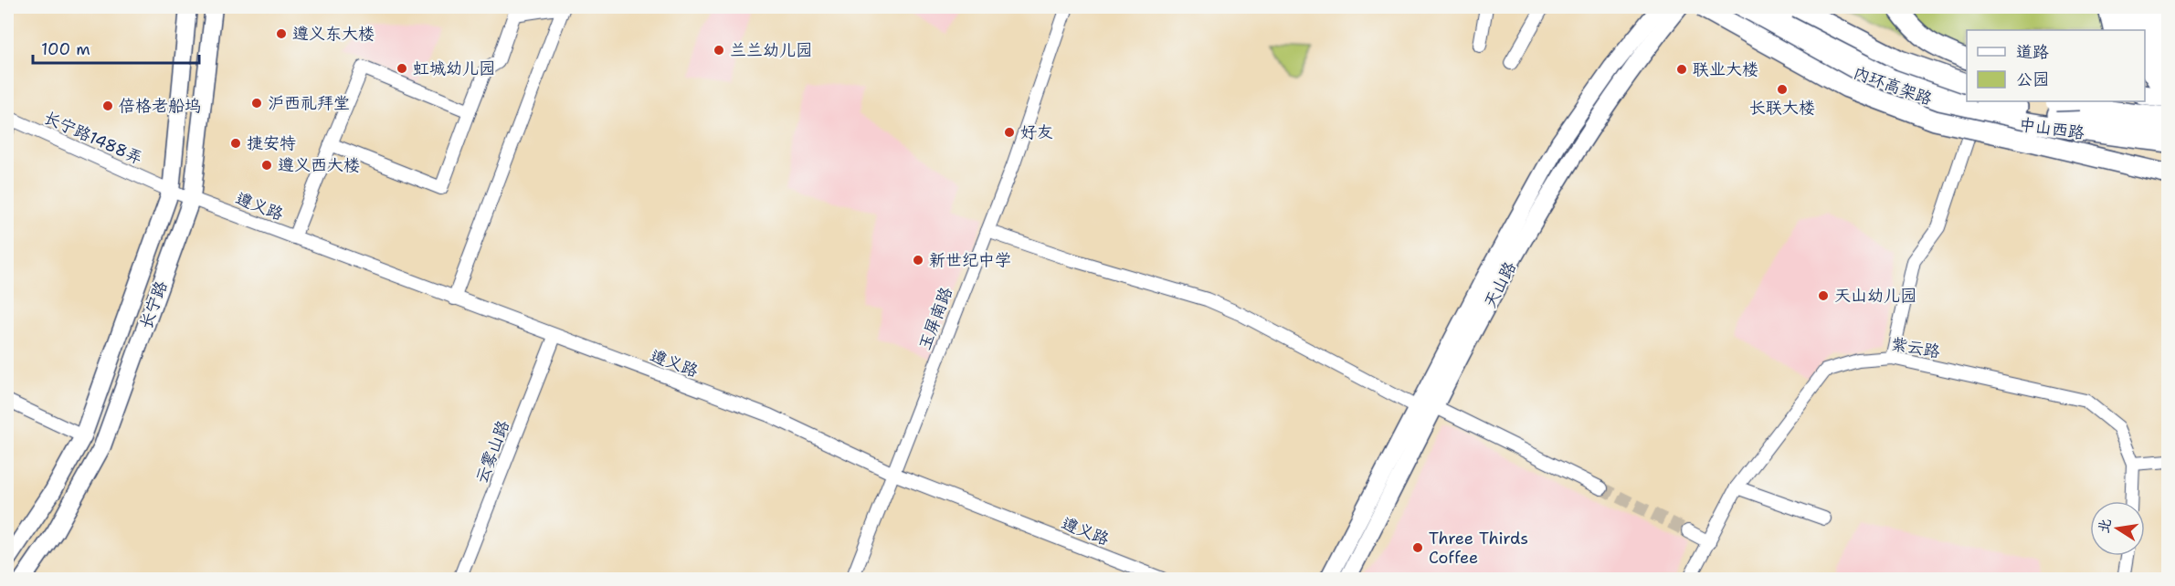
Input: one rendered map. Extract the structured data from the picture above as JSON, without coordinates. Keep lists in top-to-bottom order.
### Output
{
  "streets": {
    "highway": ["内环高架路"],
    "main road": ["中山西路", "天山路", "长宁路"],
    "street": [
      "长宁路1488弄",
      "遵义路",
      "玉屏南路",
      "紫云路",
      "云雾山路"
    ]
  },
  "crossings": [
    ["内环高架路", "中山西路"],
    ["长宁路1488弄", "遵义路"],
    ["长宁路1488弄", "长宁路"],
    ["遵义路", "长宁路"],
    ["遵义路", "玉屏南路"],
    ["遵义路", "云雾山路"]
  ],
  "places": [
    "遵义东大楼",
    "兰兰幼儿园",
    "虹城幼儿园",
    "联业大楼",
    "长联大楼",
    "沪西礼拜堂",
    "倍格老船坞",
    "好友",
    "捷安特",
    "遵义西大楼",
    "新世纪中学",
    "天山幼儿园",
    "Three Thirds Coffee"
  ],
  "legend": ["道路", "公园"],
  "scale_bar": "100 m",
  "north": "left"
}
